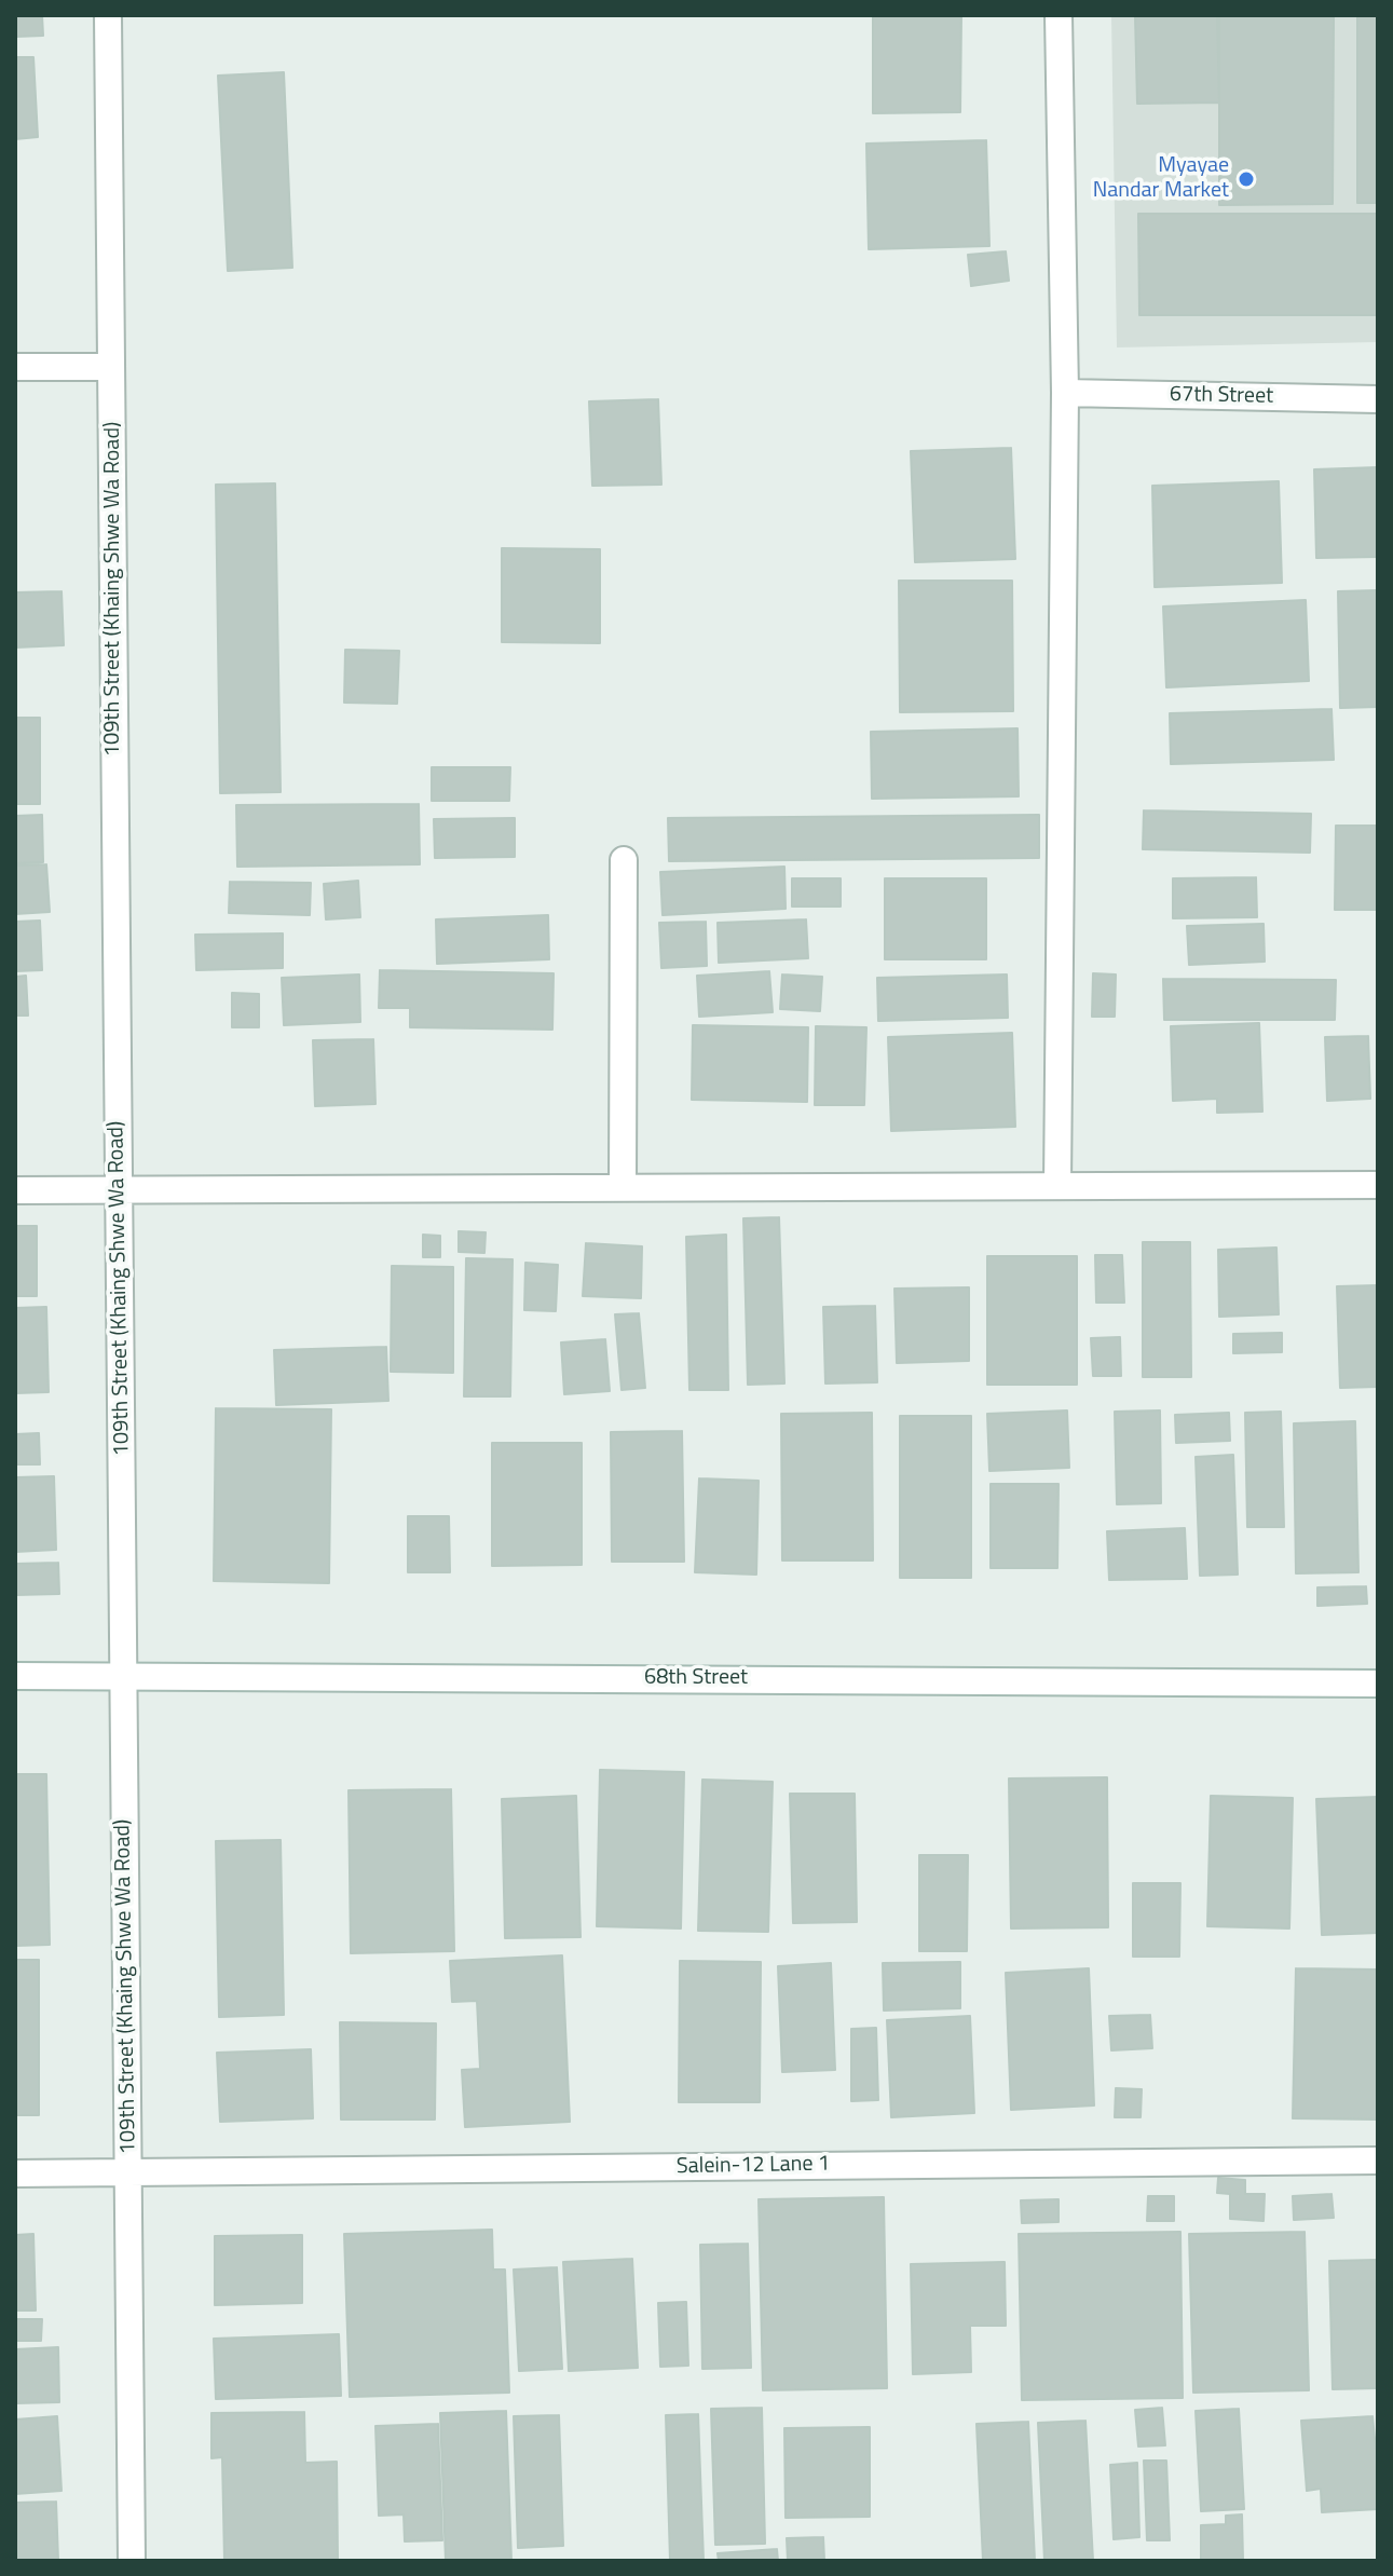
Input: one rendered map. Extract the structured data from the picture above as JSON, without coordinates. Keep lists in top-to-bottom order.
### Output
{
  "streets": {
    "street": [
      "67th Street",
      "109th Street (Khaing Shwe Wa Road)",
      "68th Street",
      "Salein-12 Lane 1"
    ]
  },
  "crossings": [
    ["109th Street (Khaing Shwe Wa Road)", "68th Street"],
    ["109th Street (Khaing Shwe Wa Road)", "Salein-12 Lane 1"]
  ],
  "places": ["Myayae Nandar Market"]
}
